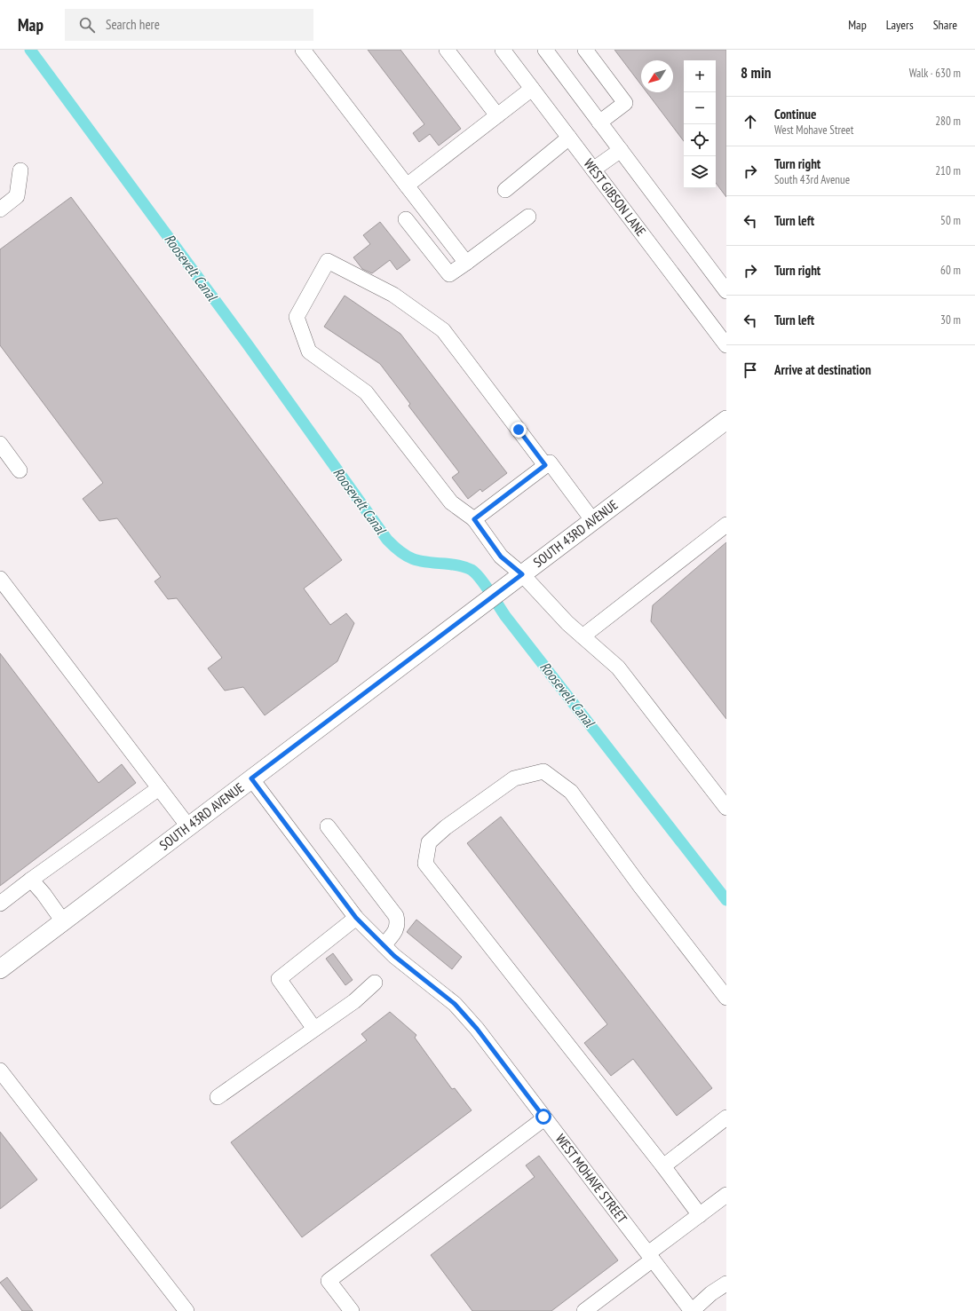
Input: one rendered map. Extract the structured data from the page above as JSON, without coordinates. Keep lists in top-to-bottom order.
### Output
{
  "streets": {
    "main road": ["SOUTH 43RD AVENUE"],
    "street": ["WEST GIBSON LANE", "WEST MOHAVE STREET"]
  },
  "crossings": [
    ["SOUTH 43RD AVENUE", "WEST MOHAVE STREET"]
  ],
  "water": ["Roosevelt Canal"],
  "north": "bottom left",
  "page": {
    "header": "Map",
    "search": "Search here",
    "nav": ["Map", "Layers", "Share"],
    "heading": ["8 min", "Walk · 630 m"],
    "map_buttons": ["+", "−"],
    "list": [
      ["Continue", "West Mohave Street", "280 m"],
      ["Turn right", "South 43rd Avenue", "210 m"],
      ["Turn left", "50 m"],
      ["Turn right", "60 m"],
      ["Turn left", "30 m"],
      "Arrive at destination"
    ]
  }
}
